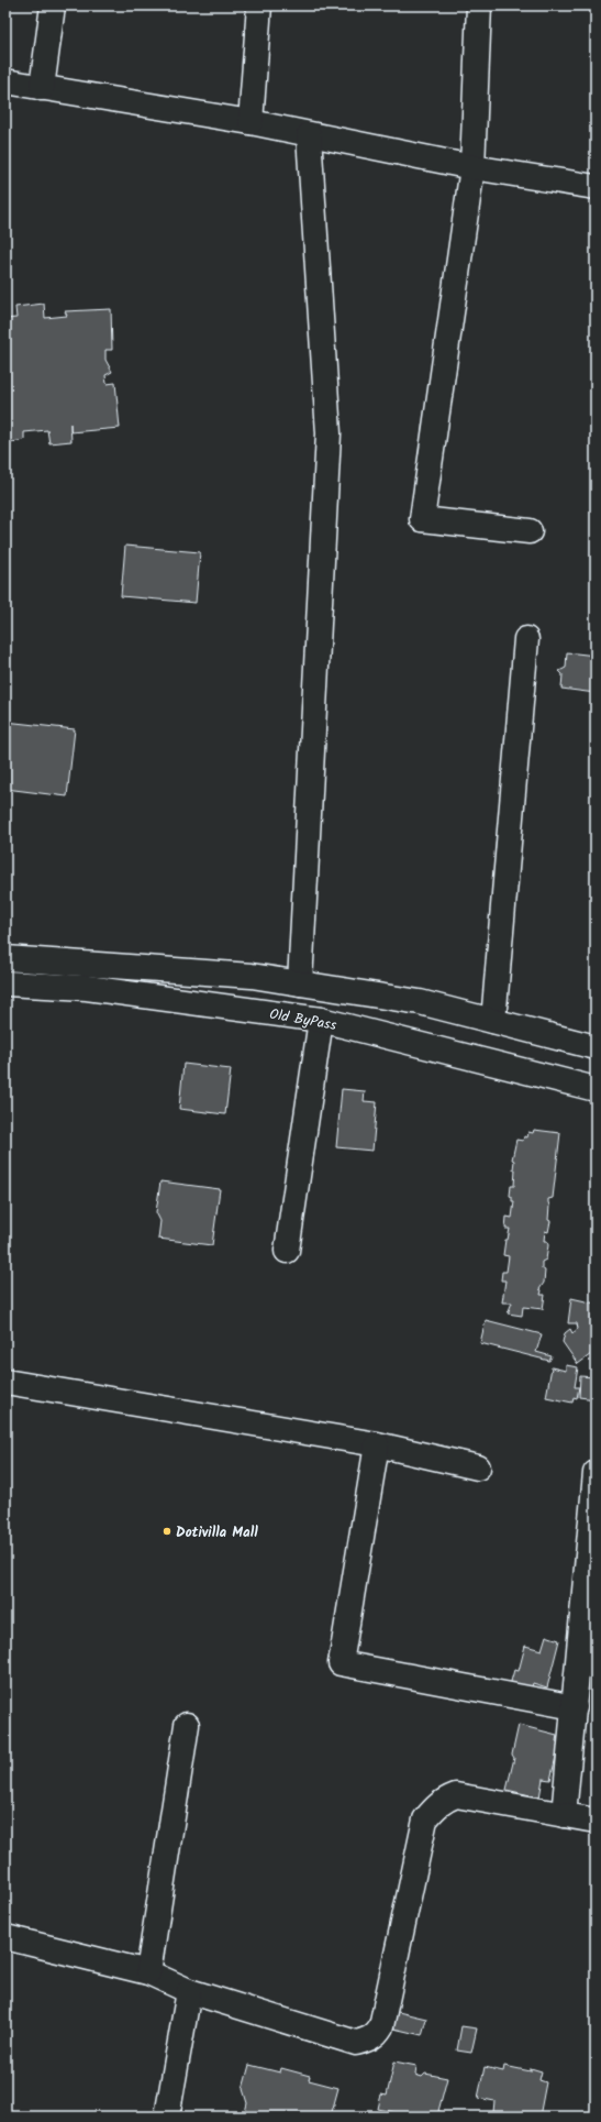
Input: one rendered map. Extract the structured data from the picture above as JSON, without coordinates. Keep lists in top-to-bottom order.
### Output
{
  "streets": {
    "street": ["Old ByPass"]
  },
  "places": ["Dotivilla Mall"]
}
